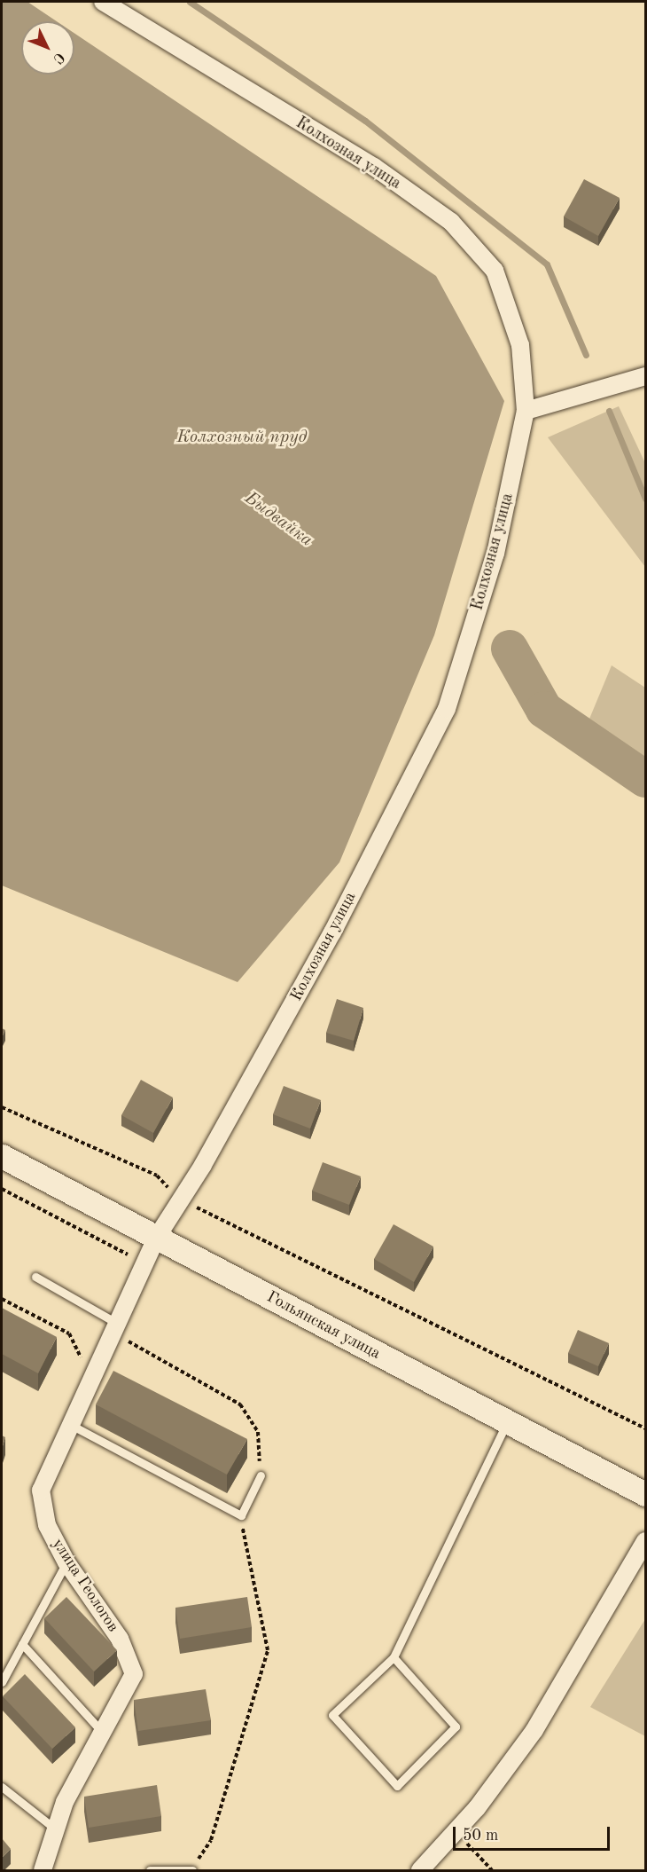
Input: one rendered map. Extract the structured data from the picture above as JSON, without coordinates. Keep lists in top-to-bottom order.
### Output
{
  "streets": {
    "main road": ["Гольянская улица"],
    "street": ["Колхозная улица", "улица Геологов"]
  },
  "crossings": [
    ["Колхозная улица", "Гольянская улица"],
    ["Колхозная улица", "улица Геологов"],
    ["Гольянская улица", "улица Геологов"]
  ],
  "water": ["Колхозный пруд", "Быдвайка"],
  "scale_bar": "50 m",
  "north": "bottom right"
}
